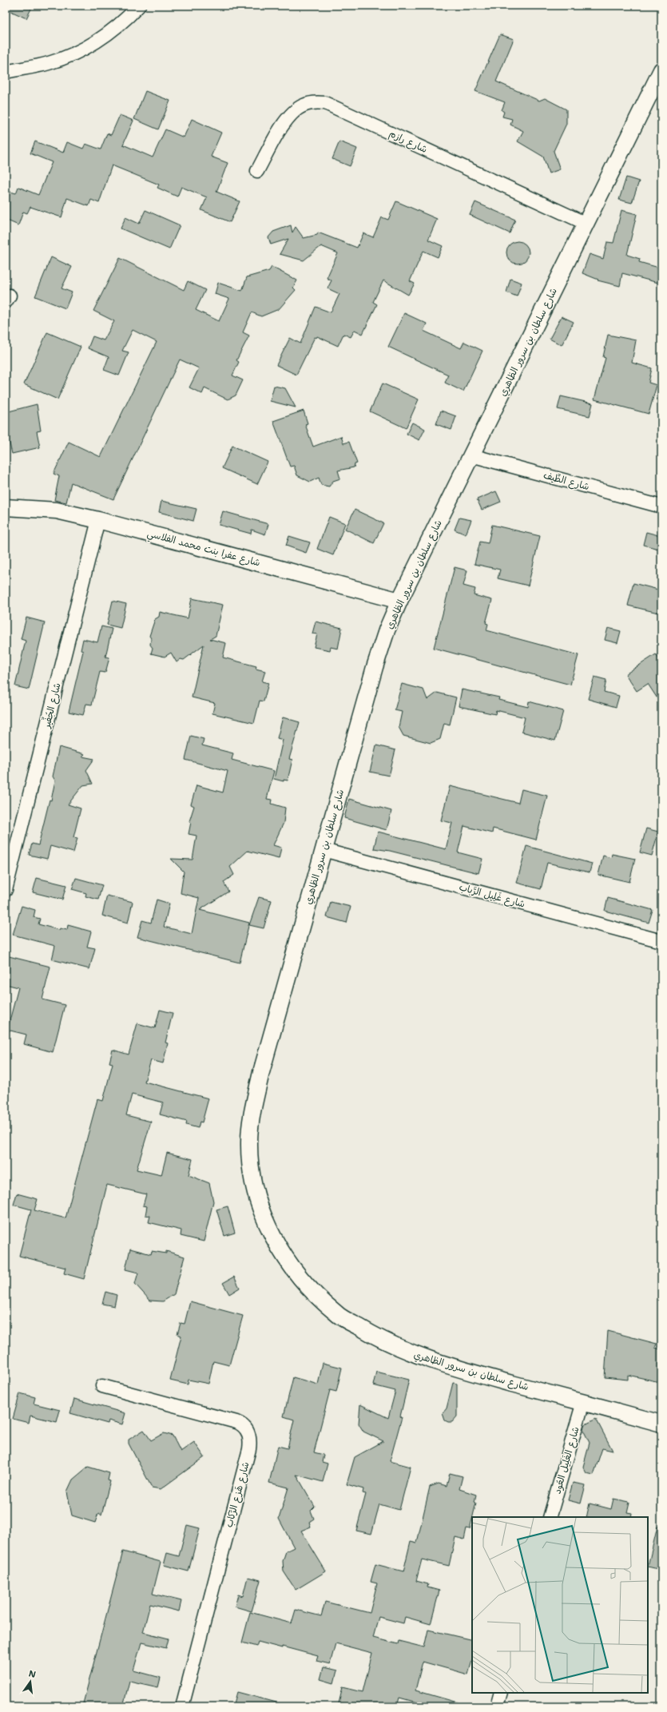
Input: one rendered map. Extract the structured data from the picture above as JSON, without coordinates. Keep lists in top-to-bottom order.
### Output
{
  "streets": {
    "street": [
      "شارع رازم",
      "شارع سلطان بن سرور الظاهري",
      "شارع الطِّيف",
      "شارع عفرا بنت محمد الفلاسي",
      "شارع الجُفِّير",
      "شارع غَلِيل الرَّباب",
      "شارع الغَلِيل العُود",
      "شارع هَزع الرِّكاب"
    ]
  },
  "crossings": [
    ["شارع رازم", "شارع سلطان بن سرور الظاهري"],
    ["شارع سلطان بن سرور الظاهري", "شارع الطِّيف"],
    ["شارع سلطان بن سرور الظاهري", "شارع عفرا بنت محمد الفلاسي"],
    ["شارع سلطان بن سرور الظاهري", "شارع غَلِيل الرَّباب"],
    ["شارع سلطان بن سرور الظاهري", "شارع الغَلِيل العُود"],
    ["شارع عفرا بنت محمد الفلاسي", "شارع الجُفِّير"]
  ],
  "north": "top"
}
